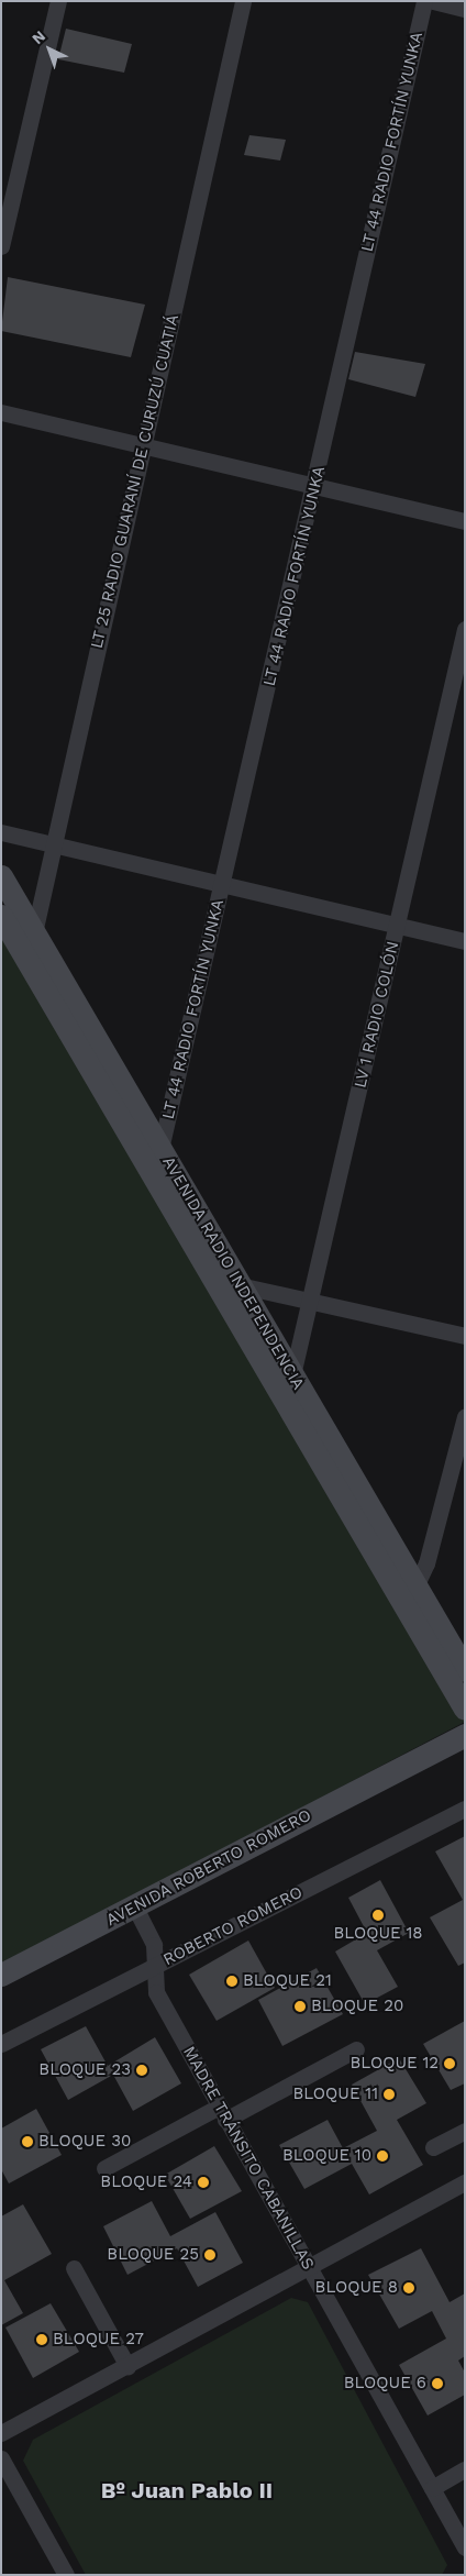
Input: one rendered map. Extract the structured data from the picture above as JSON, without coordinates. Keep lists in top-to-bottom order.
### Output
{
  "streets": {
    "main road": ["AVENIDA RADIO INDEPENDENCIA", "AVENIDA ROBERTO ROMERO"],
    "street": [
      "LT 44 RADIO FORTÍN YUNKA",
      "LT 25 RADIO GUARANÍ DE CURUZÚ CUATIÁ",
      "LV 1 RADIO COLÓN",
      "ROBERTO ROMERO",
      "MADRE TRÁNSITO CABANILLAS"
    ]
  },
  "crossings": [
    ["LT 44 RADIO FORTÍN YUNKA", "AVENIDA RADIO INDEPENDENCIA"],
    ["LT 25 RADIO GUARANÍ DE CURUZÚ CUATIÁ", "AVENIDA RADIO INDEPENDENCIA"],
    ["LV 1 RADIO COLÓN", "AVENIDA RADIO INDEPENDENCIA"],
    ["AVENIDA ROBERTO ROMERO", "MADRE TRÁNSITO CABANILLAS"],
    ["ROBERTO ROMERO", "MADRE TRÁNSITO CABANILLAS"]
  ],
  "districts": ["Bº Juan Pablo II"],
  "places": [
    "BLOQUE 18",
    "BLOQUE 21",
    "BLOQUE 20",
    "BLOQUE 12",
    "BLOQUE 23",
    "BLOQUE 11",
    "BLOQUE 30",
    "BLOQUE 10",
    "BLOQUE 24",
    "BLOQUE 25",
    "BLOQUE 8",
    "BLOQUE 27",
    "BLOQUE 6"
  ],
  "north": "top left"
}
